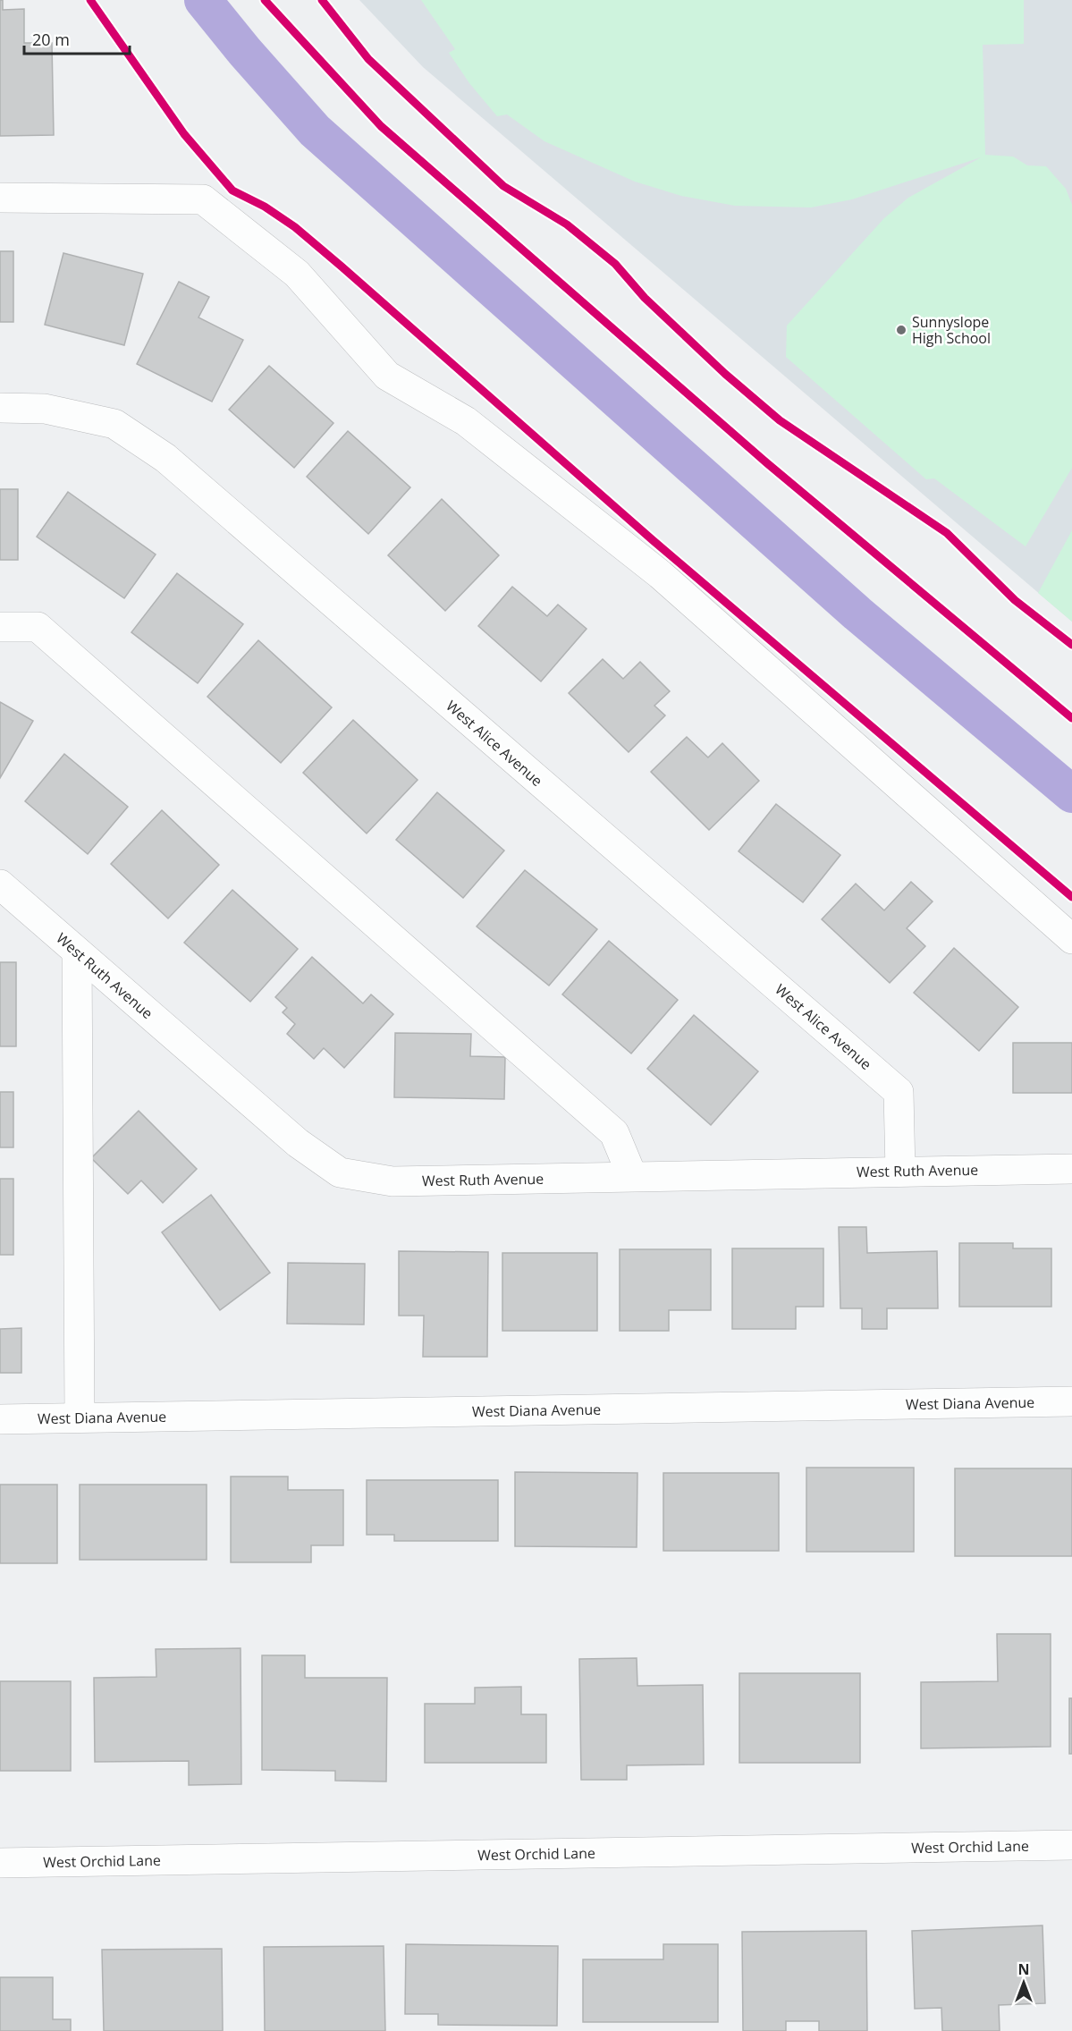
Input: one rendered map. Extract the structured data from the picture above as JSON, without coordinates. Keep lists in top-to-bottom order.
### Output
{
  "streets": {
    "street": [
      "West Alice Avenue",
      "West Ruth Avenue",
      "West Diana Avenue",
      "West Orchid Lane"
    ]
  },
  "crossings": [
    ["West Alice Avenue", "West Ruth Avenue"]
  ],
  "places": ["Sunnyslope High School"],
  "scale_bar": "20 m",
  "north": "top"
}
